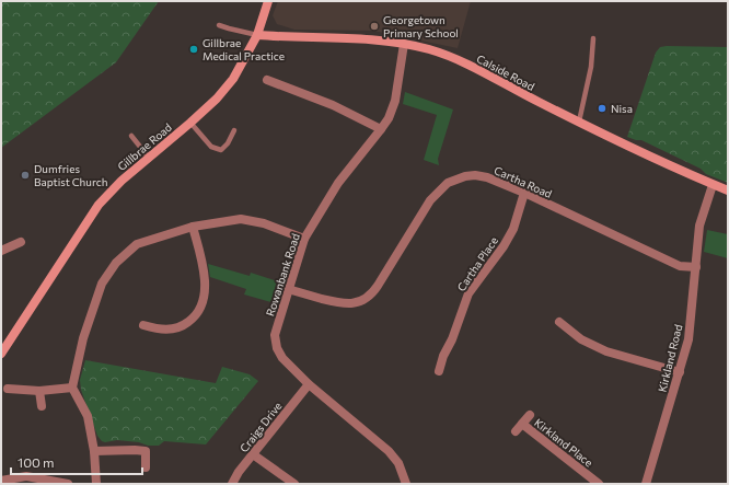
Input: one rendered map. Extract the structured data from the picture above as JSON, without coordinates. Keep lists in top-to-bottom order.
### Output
{
  "streets": {
    "street": [
      "Calside Road",
      "Gillbrae Road",
      "Cartha Road",
      "Cartha Place",
      "Rowanbank Road",
      "Kirkland Road",
      "Craigs Drive",
      "Kirkland Place"
    ]
  },
  "crossings": [
    ["Calside Road", "Gillbrae Road"],
    ["Calside Road", "Rowanbank Road"],
    ["Calside Road", "Kirkland Road"],
    ["Cartha Road", "Cartha Place"],
    ["Cartha Road", "Rowanbank Road"],
    ["Cartha Road", "Kirkland Road"],
    ["Rowanbank Road", "Craigs Drive"]
  ],
  "places": [
    "Georgetown Primary School",
    "Gillbrae Medical Practice",
    "Nisa",
    "Dumfries Baptist Church"
  ],
  "scale_bar": "100 m"
}
